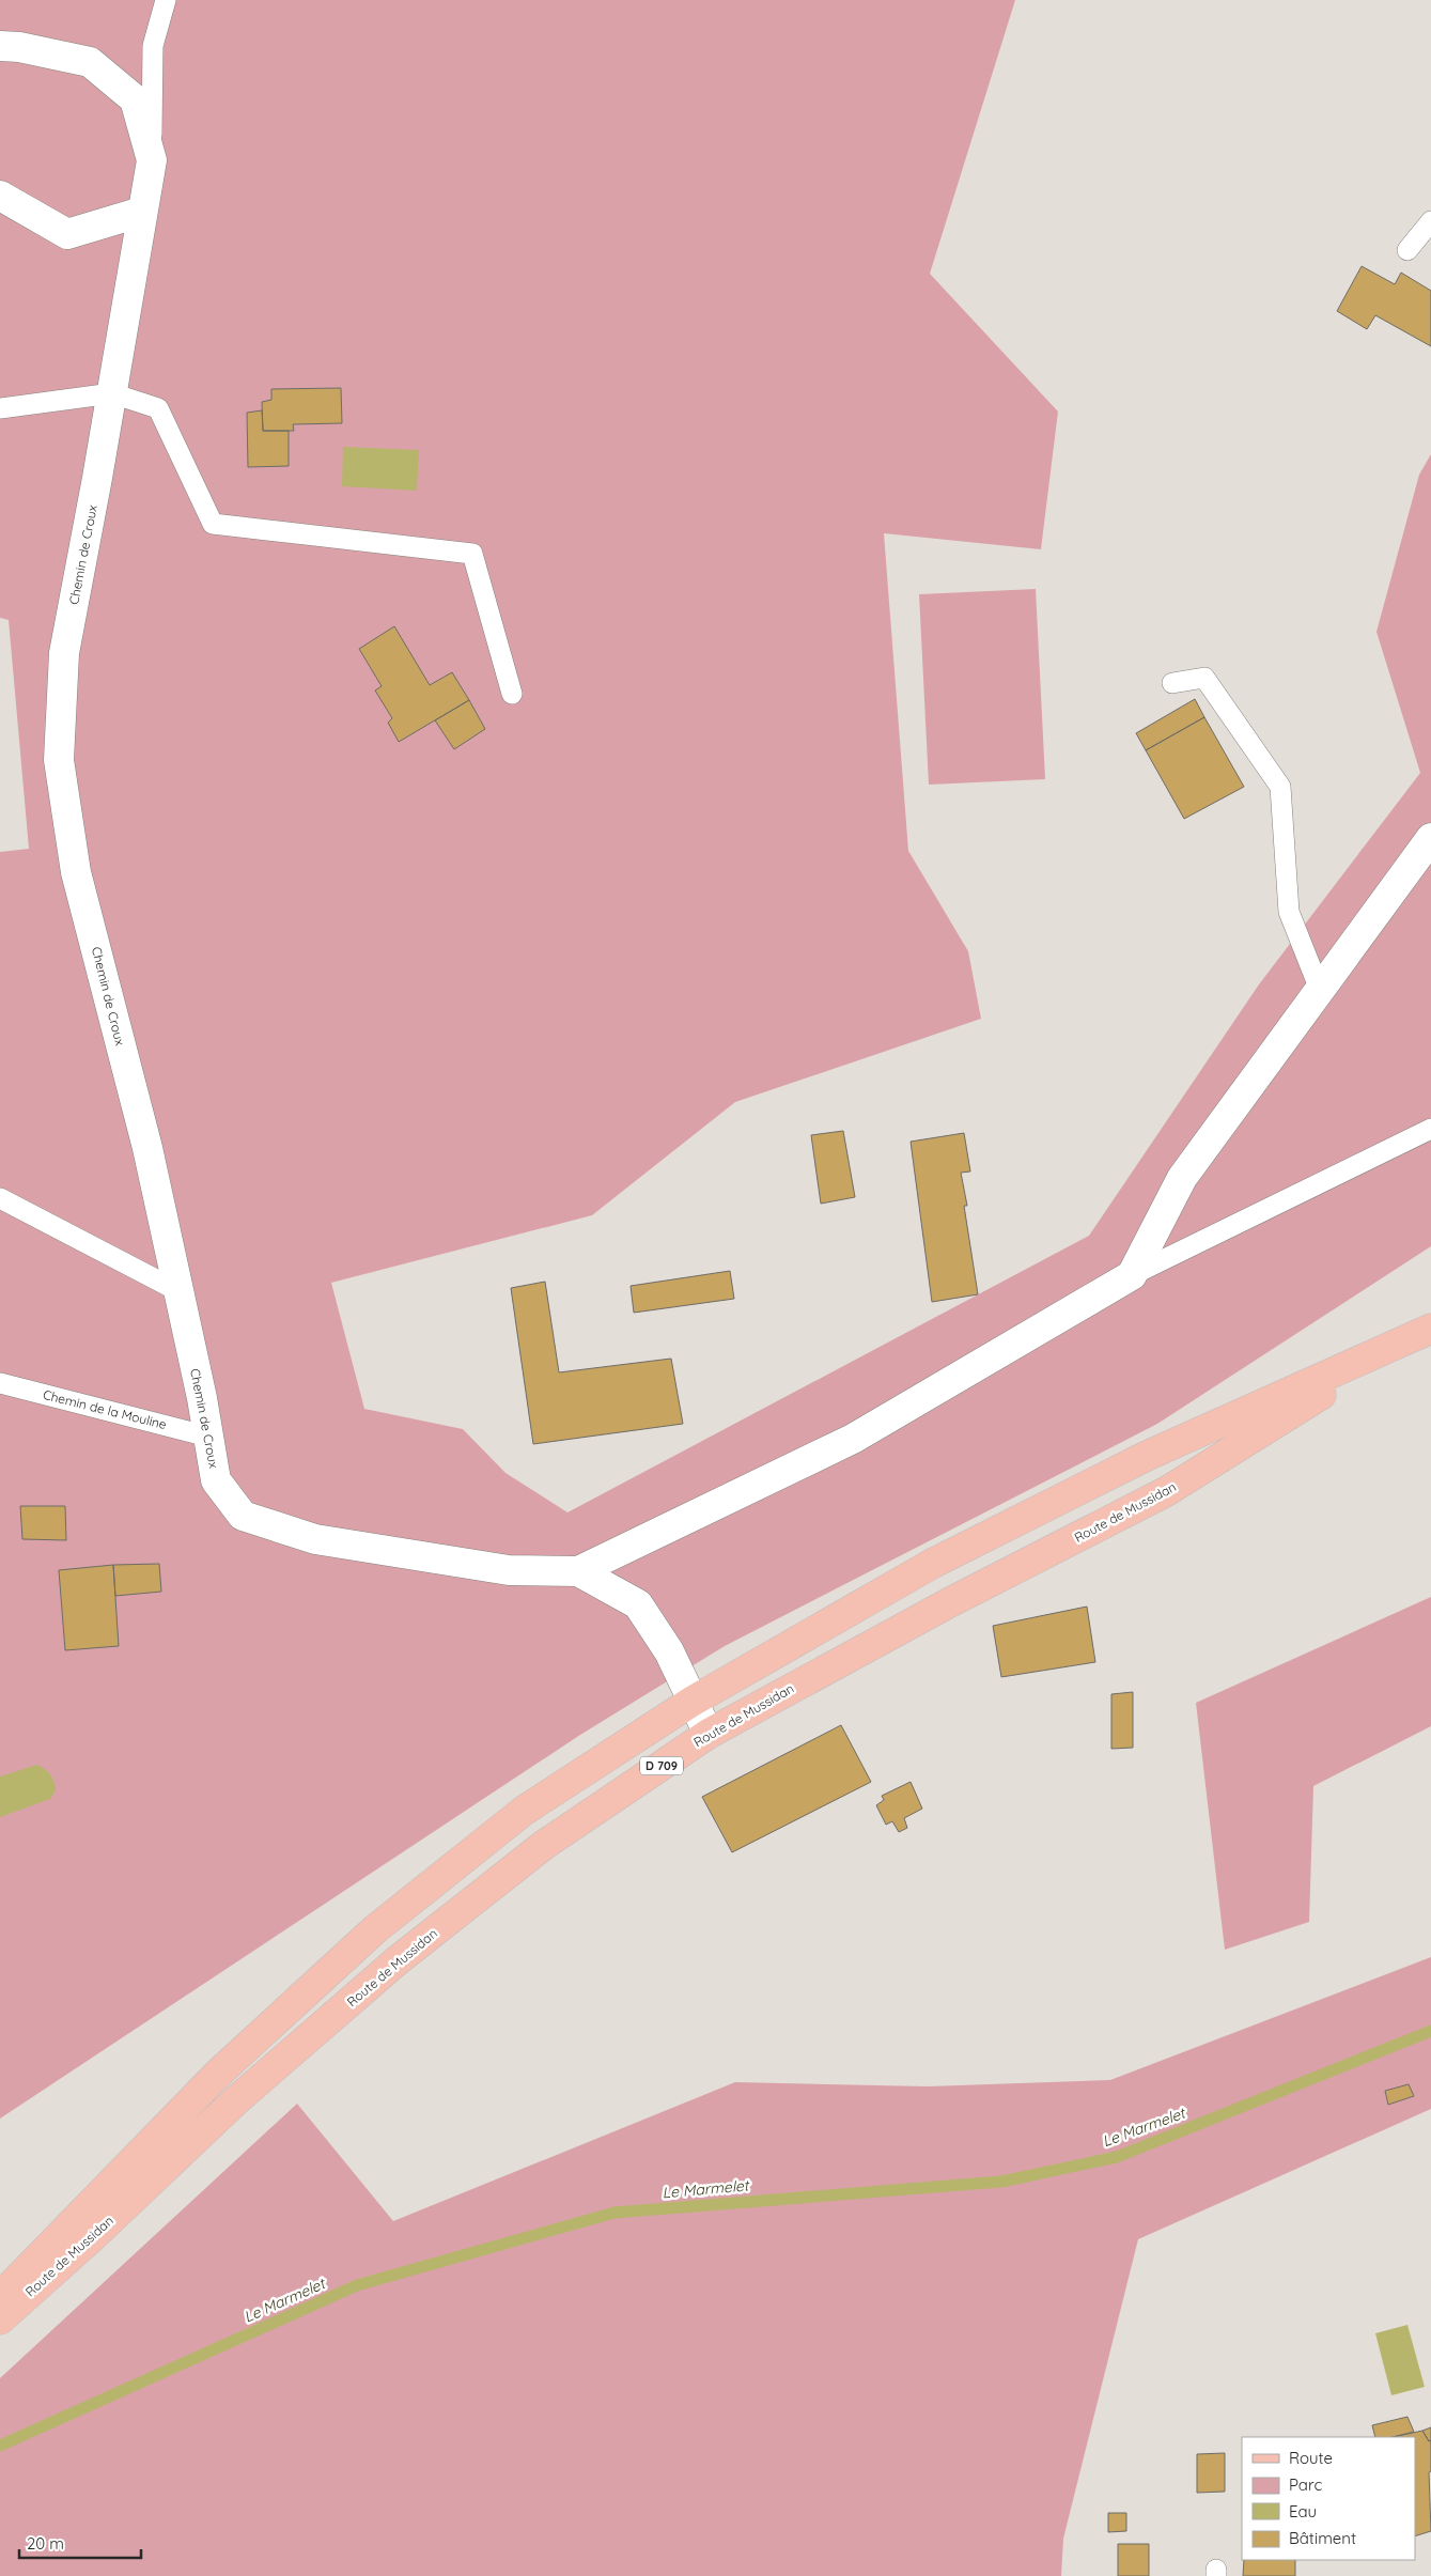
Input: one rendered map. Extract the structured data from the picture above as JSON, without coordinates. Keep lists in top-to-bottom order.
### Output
{
  "streets": {
    "main road": ["Route de Mussidan", "D 709"],
    "street": ["Chemin de Croux"],
    "lane": ["Chemin de la Mouline"]
  },
  "crossings": [
    ["Chemin de Croux", "Chemin de la Mouline"],
    ["Chemin de Croux", "Route de Mussidan"]
  ],
  "water": ["Le Marmelet"],
  "legend": [
    "Route",
    "Parc",
    "Eau",
    "Bâtiment"
  ],
  "scale_bar": "20 m"
}
